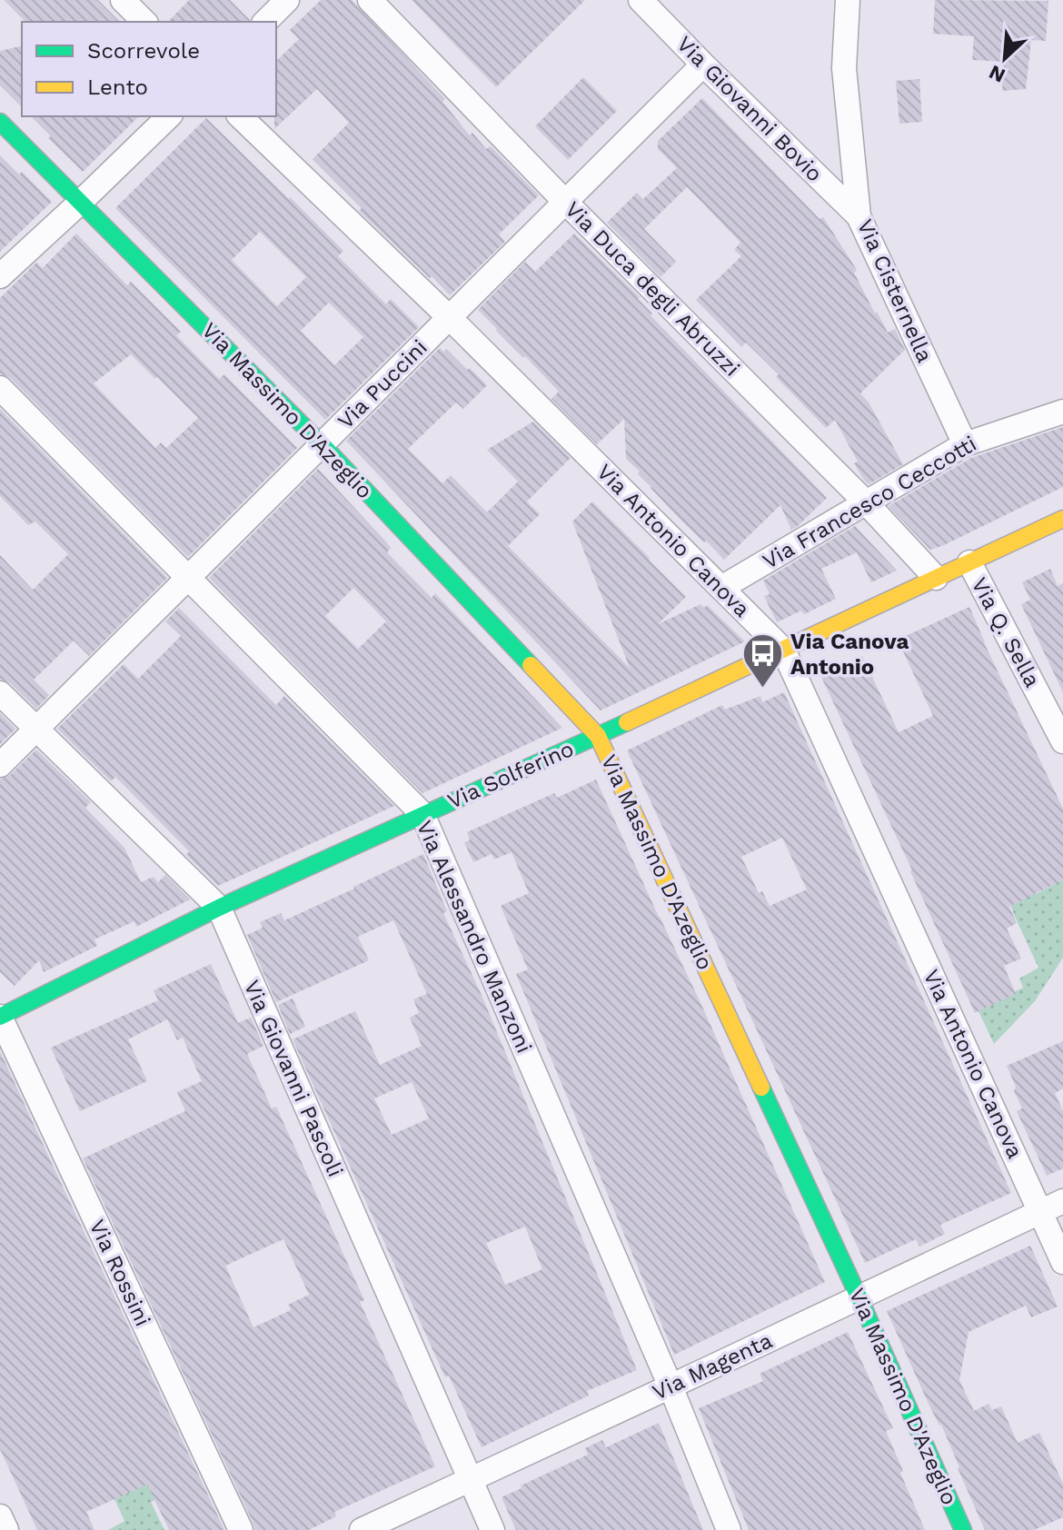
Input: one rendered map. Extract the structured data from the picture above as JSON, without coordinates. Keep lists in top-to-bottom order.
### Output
{
  "streets": {
    "street": [
      "Via Giovanni Bovio",
      "Via Duca degli Abruzzi",
      "Via Cisternella",
      "Via Puccini",
      "Via Massimo D'Azeglio",
      "Via Francesco Ceccotti",
      "Via Antonio Canova",
      "Via Q. Sella",
      "Via Solferino",
      "Via Alessandro Manzoni",
      "Via Giovanni Pascoli",
      "Via Rossini",
      "Via Magenta"
    ]
  },
  "crossings": [
    ["Via Giovanni Bovio", "Via Cisternella"],
    ["Via Giovanni Bovio", "Via Puccini"],
    ["Via Duca degli Abruzzi", "Via Puccini"],
    ["Via Duca degli Abruzzi", "Via Francesco Ceccotti"],
    ["Via Duca degli Abruzzi", "Via Solferino"],
    ["Via Cisternella", "Via Francesco Ceccotti"],
    ["Via Puccini", "Via Massimo D'Azeglio"],
    ["Via Puccini", "Via Antonio Canova"],
    ["Via Puccini", "Via Alessandro Manzoni"],
    ["Via Puccini", "Via Giovanni Pascoli"],
    ["Via Massimo D'Azeglio", "Via Solferino"],
    ["Via Massimo D'Azeglio", "Via Magenta"],
    ["Via Francesco Ceccotti", "Via Antonio Canova"],
    ["Via Antonio Canova", "Via Solferino"],
    ["Via Antonio Canova", "Via Magenta"],
    ["Via Q. Sella", "Via Solferino"],
    ["Via Solferino", "Via Alessandro Manzoni"],
    ["Via Solferino", "Via Giovanni Pascoli"],
    ["Via Solferino", "Via Rossini"],
    ["Via Alessandro Manzoni", "Via Magenta"],
    ["Via Giovanni Pascoli", "Via Magenta"]
  ],
  "places": {
    "bus stop": ["Via Canova Antonio"]
  },
  "legend": ["Scorrevole", "Lento"],
  "north": "bottom left"
}
